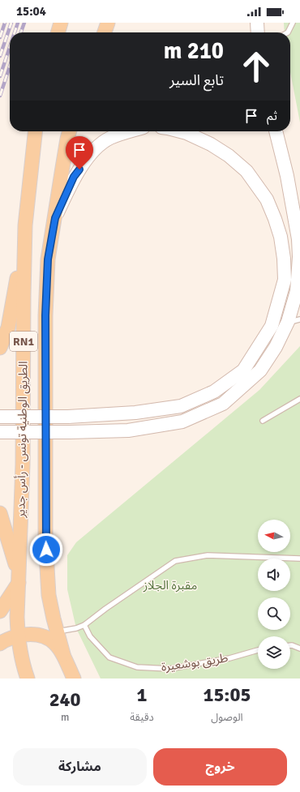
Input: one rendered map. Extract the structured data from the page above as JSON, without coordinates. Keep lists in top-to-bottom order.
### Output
{
  "streets": {
    "main road": ["RN1", "الطريق الوطنية تونس - رأس جدير"],
    "lane": ["طريق بوشعيرة"]
  },
  "parks": ["مقبرة الجلاز"],
  "north": "left",
  "page": {
    "status": "15:04",
    "turn": ["210 m", "تابع السير"],
    "then": "ثم",
    "eta": [
      "15:05",
      "الوصول",
      "1",
      "دقيقة",
      "240",
      "m"
    ],
    "buttons": ["خروج", "مشاركة"]
  }
}
